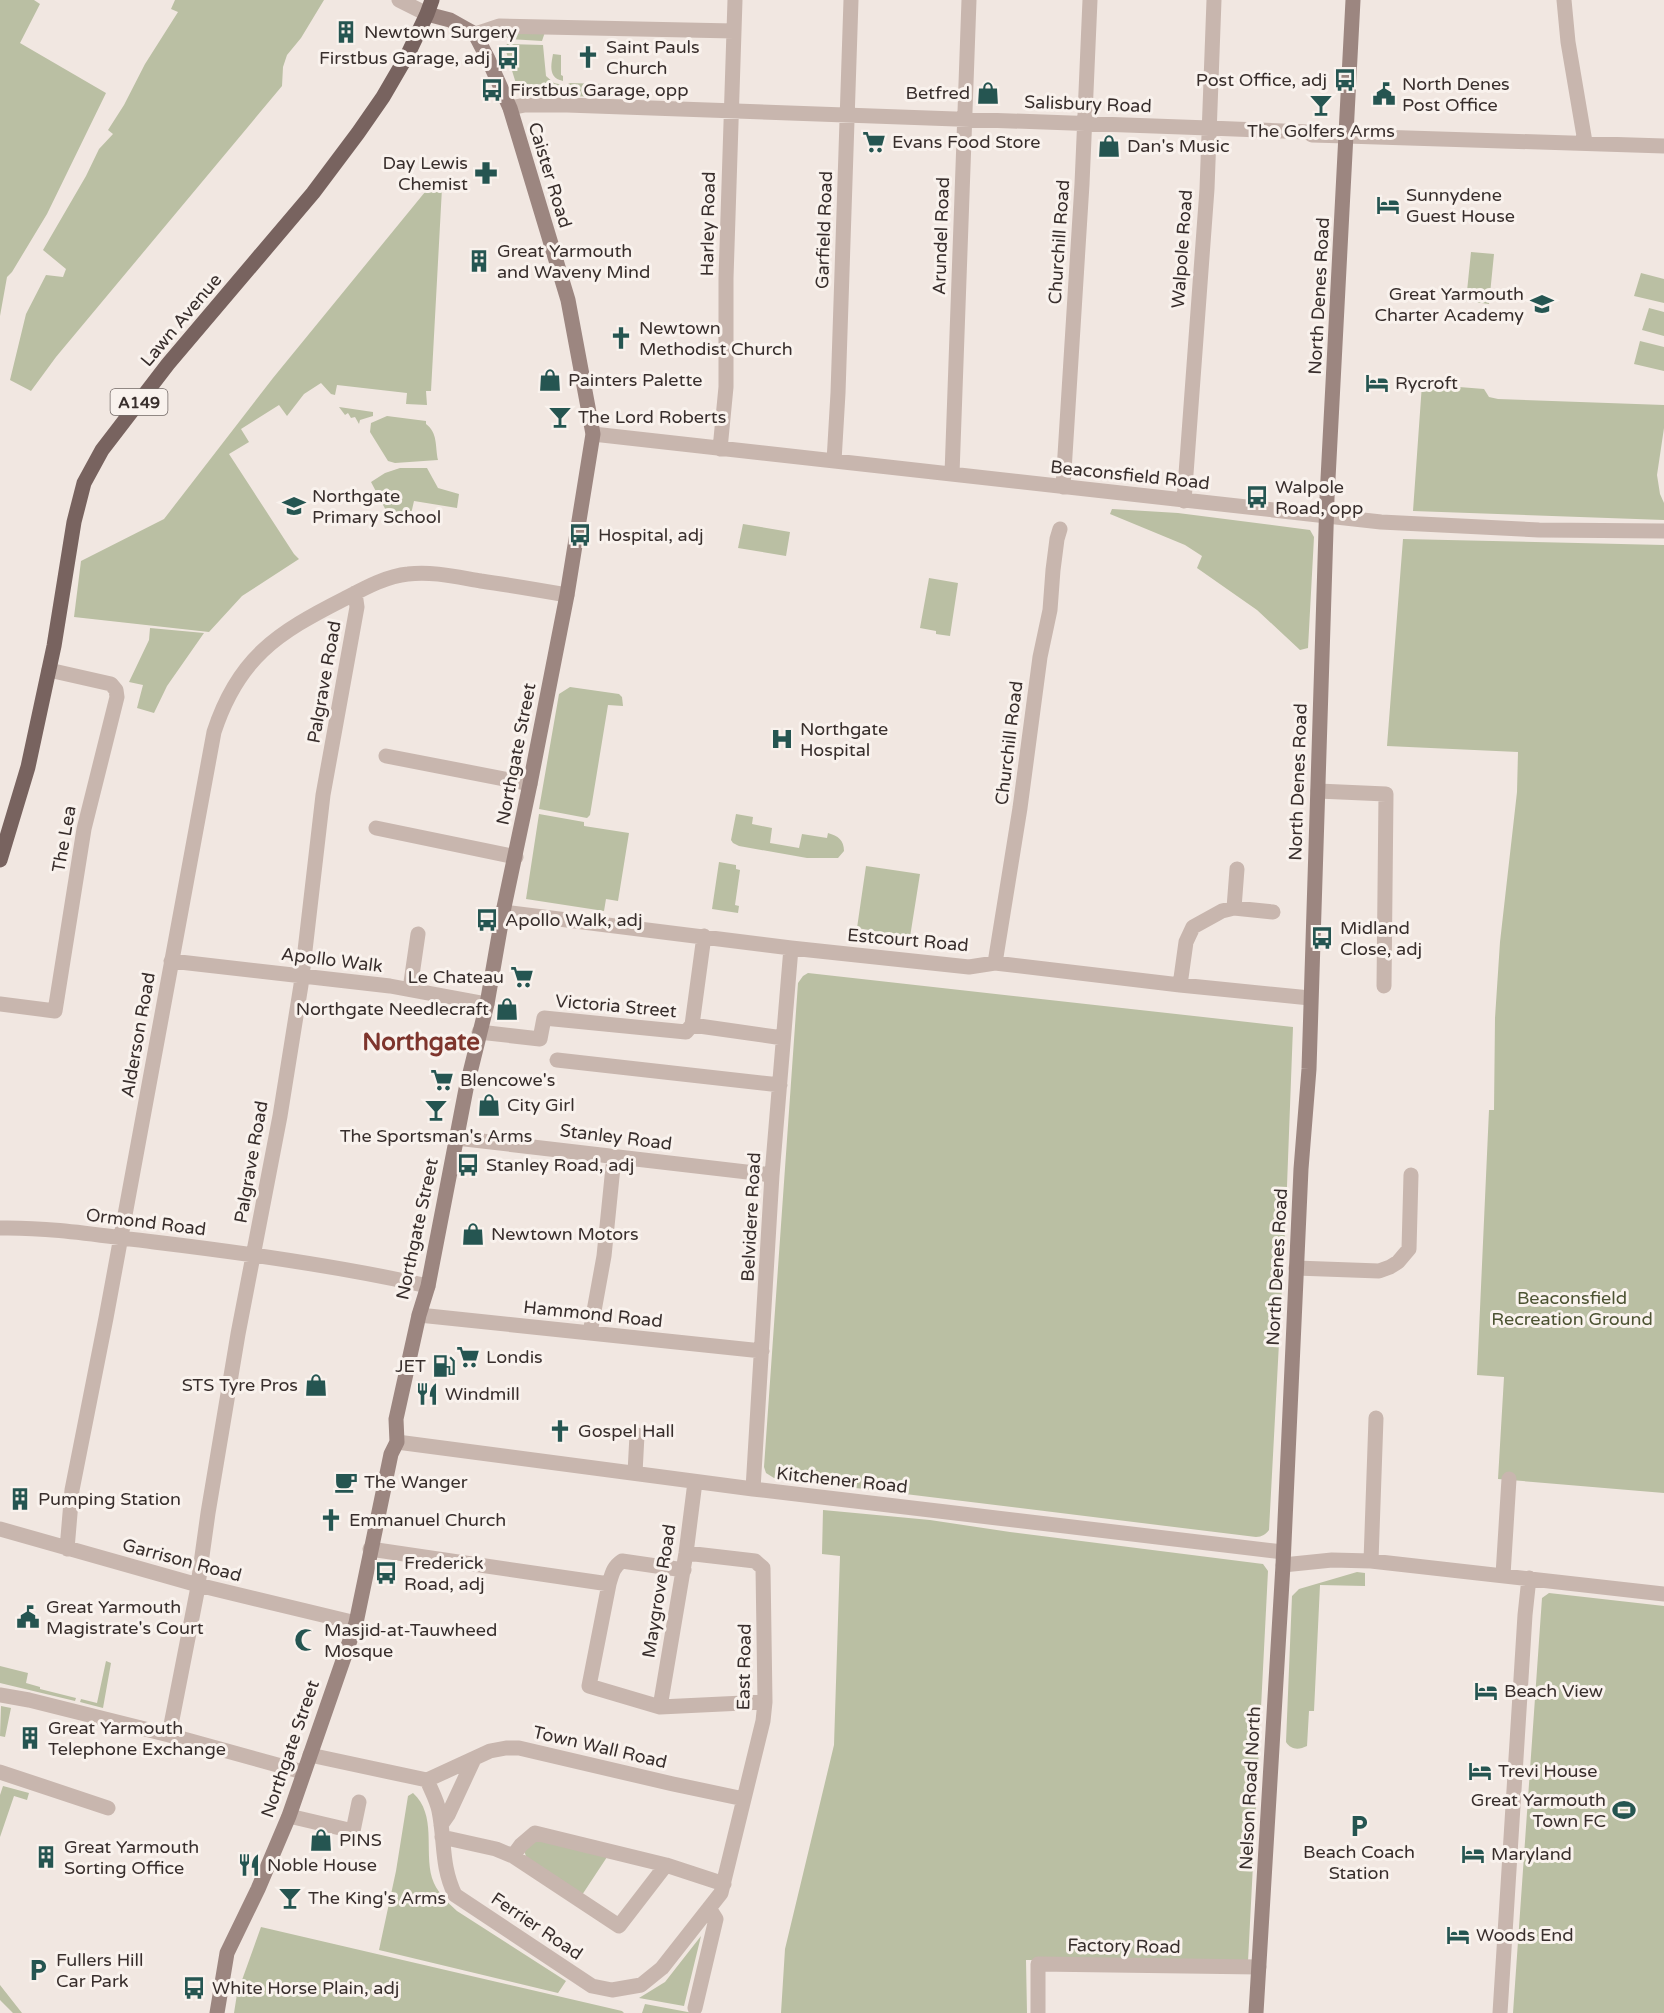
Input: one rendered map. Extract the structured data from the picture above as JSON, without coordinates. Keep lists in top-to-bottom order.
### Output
{
  "streets": {
    "main road": ["Lawn Avenue", "A149"],
    "street": [
      "Salisbury Road",
      "Caister Road",
      "Harley Road",
      "Garfield Road",
      "Arundel Road",
      "Churchill Road",
      "Walpole Road",
      "North Denes Road",
      "Beaconsfield Road",
      "Palgrave Road",
      "Northgate Street",
      "The Lea",
      "Estcourt Road",
      "Apollo Walk",
      "Victoria Street",
      "Alderson Road",
      "Stanley Road",
      "Belvidere Road",
      "Ormond Road",
      "Hammond Road",
      "Kitchener Road",
      "Garrison Road",
      "Maygrove Road",
      "East Road",
      "Town Wall Road",
      "Nelson Road North",
      "Ferrier Road",
      "Factory Road"
    ]
  },
  "crossings": [
    ["Salisbury Road", "Caister Road"],
    ["Salisbury Road", "Harley Road"],
    ["Salisbury Road", "Garfield Road"],
    ["Salisbury Road", "Arundel Road"],
    ["Salisbury Road", "Churchill Road"],
    ["Salisbury Road", "Walpole Road"],
    ["Salisbury Road", "North Denes Road"],
    ["Caister Road", "Beaconsfield Road"],
    ["Caister Road", "Northgate Street"],
    ["Harley Road", "Beaconsfield Road"],
    ["Garfield Road", "Beaconsfield Road"],
    ["Arundel Road", "Beaconsfield Road"],
    ["Churchill Road", "Beaconsfield Road"],
    ["Churchill Road", "Estcourt Road"],
    ["Walpole Road", "Beaconsfield Road"],
    ["North Denes Road", "Beaconsfield Road"],
    ["North Denes Road", "Estcourt Road"],
    ["North Denes Road", "Kitchener Road"],
    ["North Denes Road", "Nelson Road North"],
    ["Lawn Avenue", "The Lea"],
    ["Beaconsfield Road", "Northgate Street"],
    ["Palgrave Road", "Apollo Walk"],
    ["Palgrave Road", "Alderson Road"],
    ["Palgrave Road", "Ormond Road"],
    ["Palgrave Road", "Garrison Road"],
    ["Northgate Street", "Estcourt Road"],
    ["Northgate Street", "Apollo Walk"],
    ["Northgate Street", "Victoria Street"],
    ["Northgate Street", "Alderson Road"],
    ["Northgate Street", "Stanley Road"],
    ["Northgate Street", "Ormond Road"],
    ["Northgate Street", "Hammond Road"],
    ["Northgate Street", "Kitchener Road"],
    ["Northgate Street", "Garrison Road"],
    ["Estcourt Road", "Belvidere Road"],
    ["Apollo Walk", "Alderson Road"],
    ["Alderson Road", "Ormond Road"],
    ["Alderson Road", "Garrison Road"],
    ["Stanley Road", "Belvidere Road"],
    ["Belvidere Road", "Hammond Road"],
    ["Belvidere Road", "Kitchener Road"],
    ["Kitchener Road", "Maygrove Road"],
    ["Kitchener Road", "Nelson Road North"],
    ["Maygrove Road", "East Road"],
    ["East Road", "Town Wall Road"],
    ["East Road", "Ferrier Road"],
    ["Town Wall Road", "Ferrier Road"],
    ["Nelson Road North", "Factory Road"]
  ],
  "districts": ["Northgate"],
  "parks": ["Beaconsfield Recreation Ground"],
  "places": {
    "building": [
      "Newtown Surgery",
      "Great Yarmouth and Waveny Mind",
      "Pumping Station",
      "Great Yarmouth Telephone Exchange",
      "Great Yarmouth Sorting Office"
    ],
    "church": [
      "Saint Pauls Church",
      "Newtown Methodist Church",
      "Gospel Hall",
      "Emmanuel Church"
    ],
    "bus stop": [
      "Firstbus Garage, adj",
      "Post Office, adj",
      "Firstbus Garage, opp",
      "Walpole Road, opp",
      "Hospital, adj",
      "Apollo Walk, adj",
      "Midland Close, adj",
      "Stanley Road, adj",
      "Frederick Road, adj",
      "White Horse Plain, adj"
    ],
    "shop": [
      "Betfred",
      "Dan's Music",
      "Painters Palette",
      "Northgate Needlecraft",
      "City Girl",
      "Newtown Motors",
      "STS Tyre Pros",
      "PINS"
    ],
    "public building": ["North Denes Post Office", "Great Yarmouth Magistrate's Court"],
    "bar": [
      "The Golfers Arms",
      "The Lord Roberts",
      "The Sportsman's Arms",
      "The King's Arms"
    ],
    "supermarket": [
      "Evans Food Store",
      "Le Chateau",
      "Blencowe's",
      "Londis"
    ],
    "pharmacy": ["Day Lewis Chemist"],
    "hotel": [
      "Sunnydene Guest House",
      "Rycroft",
      "Beach View",
      "Trevi House",
      "Maryland",
      "Woods End"
    ],
    "school or university": ["Great Yarmouth Charter Academy", "Northgate Primary School"],
    "hospital": ["Northgate Hospital"],
    "fuel station": ["JET"],
    "restaurant": ["Windmill", "Noble House"],
    "cafe": ["The Wanger"],
    "mosque": ["Masjid-at-Tauwheed Mosque"],
    "sports": ["Great Yarmouth Town FC"],
    "parking": ["Beach Coach Station", "Fullers Hill Car Park"]
  }
}
